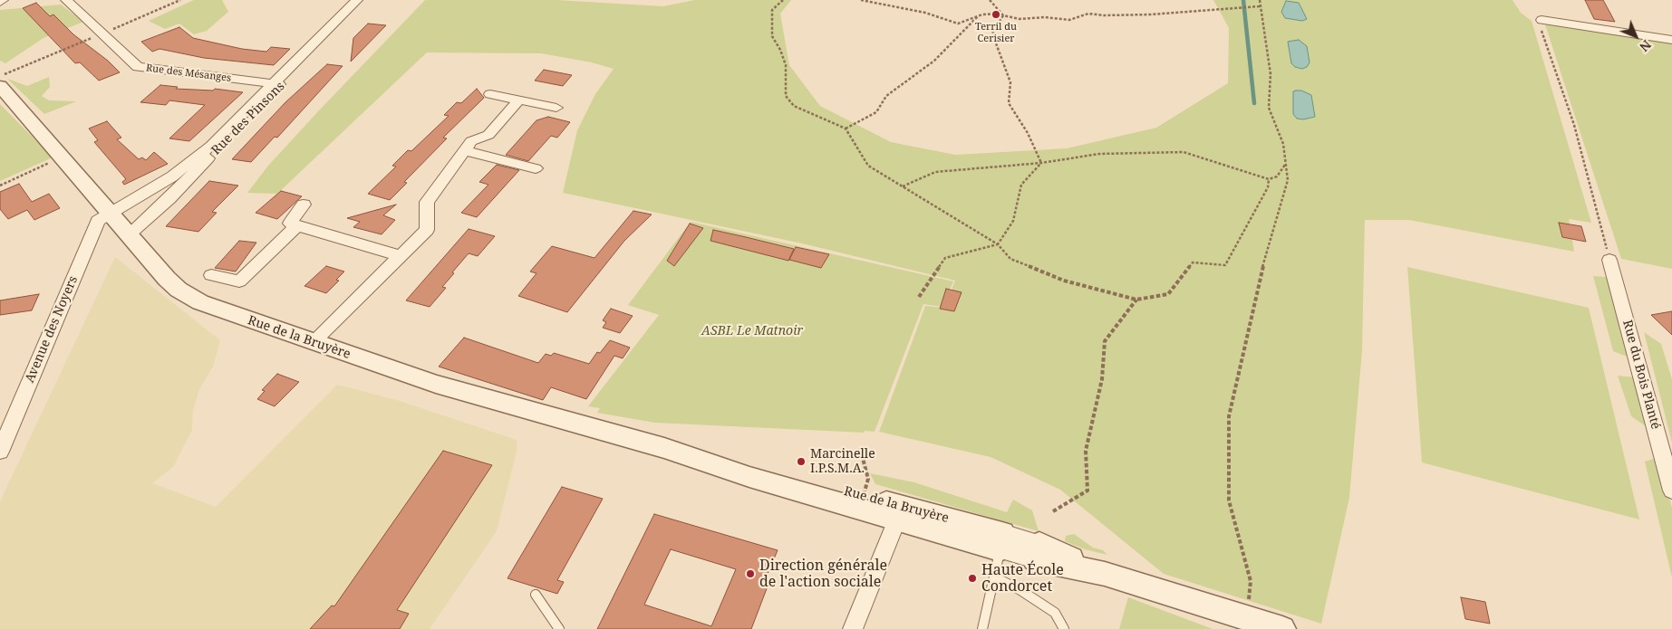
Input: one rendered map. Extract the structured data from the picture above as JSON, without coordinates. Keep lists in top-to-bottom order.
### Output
{
  "streets": {
    "street": [
      "Rue des Mésanges",
      "Rue des Pinsons",
      "Avenue des Noyers",
      "Rue de la Bruyère",
      "Rue du Bois Planté"
    ]
  },
  "crossings": [
    ["Rue des Mésanges", "Rue des Pinsons"],
    ["Rue des Pinsons", "Avenue des Noyers"],
    ["Rue des Pinsons", "Rue de la Bruyère"],
    ["Avenue des Noyers", "Rue de la Bruyère"]
  ],
  "parks": ["ASBL Le Matnoir"],
  "places": [
    "Terril du Cerisier",
    "Marcinelle I.P.S.M.A.",
    "Direction générale de l'action sociale",
    "Haute École Condorcet"
  ],
  "north": "bottom right"
}
